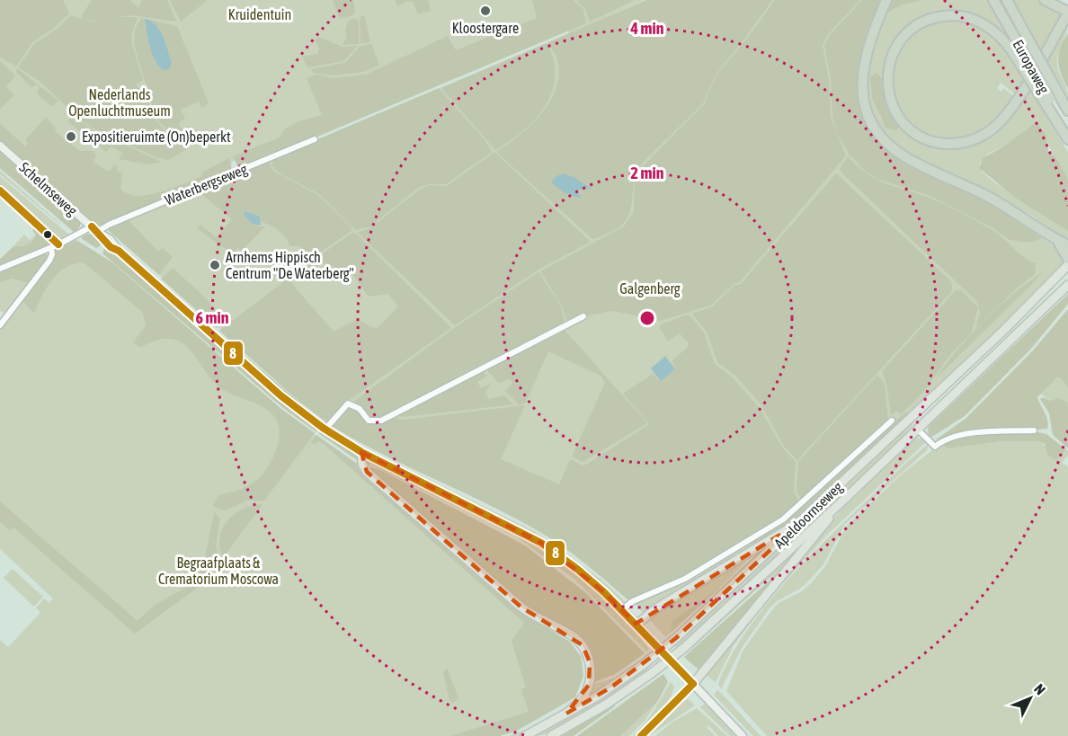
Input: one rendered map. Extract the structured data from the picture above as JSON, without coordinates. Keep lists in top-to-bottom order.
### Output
{
  "streets": {
    "highway": ["Europaweg"],
    "main road": ["Schelmseweg", "Apeldoornseweg"],
    "street": ["Waterbergseweg"]
  },
  "crossings": [
    ["Waterbergseweg", "Schelmseweg"],
    ["Schelmseweg", "Apeldoornseweg"]
  ],
  "parks": [
    "Kruidentuin",
    "Nederlands Openluchtmuseum",
    "Galgenberg",
    "Begraafplaats & Crematorium Moscowa"
  ],
  "places": ["Kloostergare", "Expositieruimte (On)beperkt", "Arnhems Hippisch Centrum \"De Waterberg\""],
  "lines": ["transit line 8"],
  "north": "top right",
  "rings": ["4 min", "2 min", "6 min"]
}
